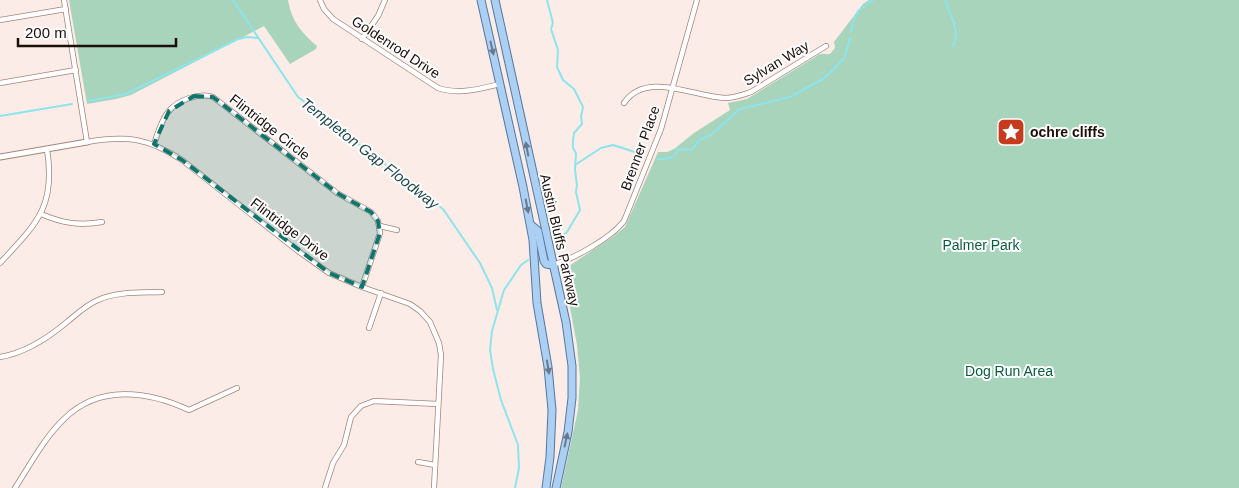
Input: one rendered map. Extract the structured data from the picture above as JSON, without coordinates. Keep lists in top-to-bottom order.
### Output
{
  "streets": {
    "main road": ["Austin Bluffs Parkway"],
    "street": [
      "Goldenrod Drive",
      "Sylvan Way",
      "Flintridge Circle",
      "Brenner Place",
      "Flintridge Drive"
    ]
  },
  "crossings": [
    ["Goldenrod Drive", "Austin Bluffs Parkway"],
    ["Sylvan Way", "Brenner Place"],
    ["Flintridge Circle", "Flintridge Drive"],
    ["Brenner Place", "Austin Bluffs Parkway"]
  ],
  "water": ["Templeton Gap Floodway"],
  "parks": ["Palmer Park", "Dog Run Area"],
  "places": {
    "place": ["ochre cliffs"]
  },
  "scale_bar": "200 m"
}
